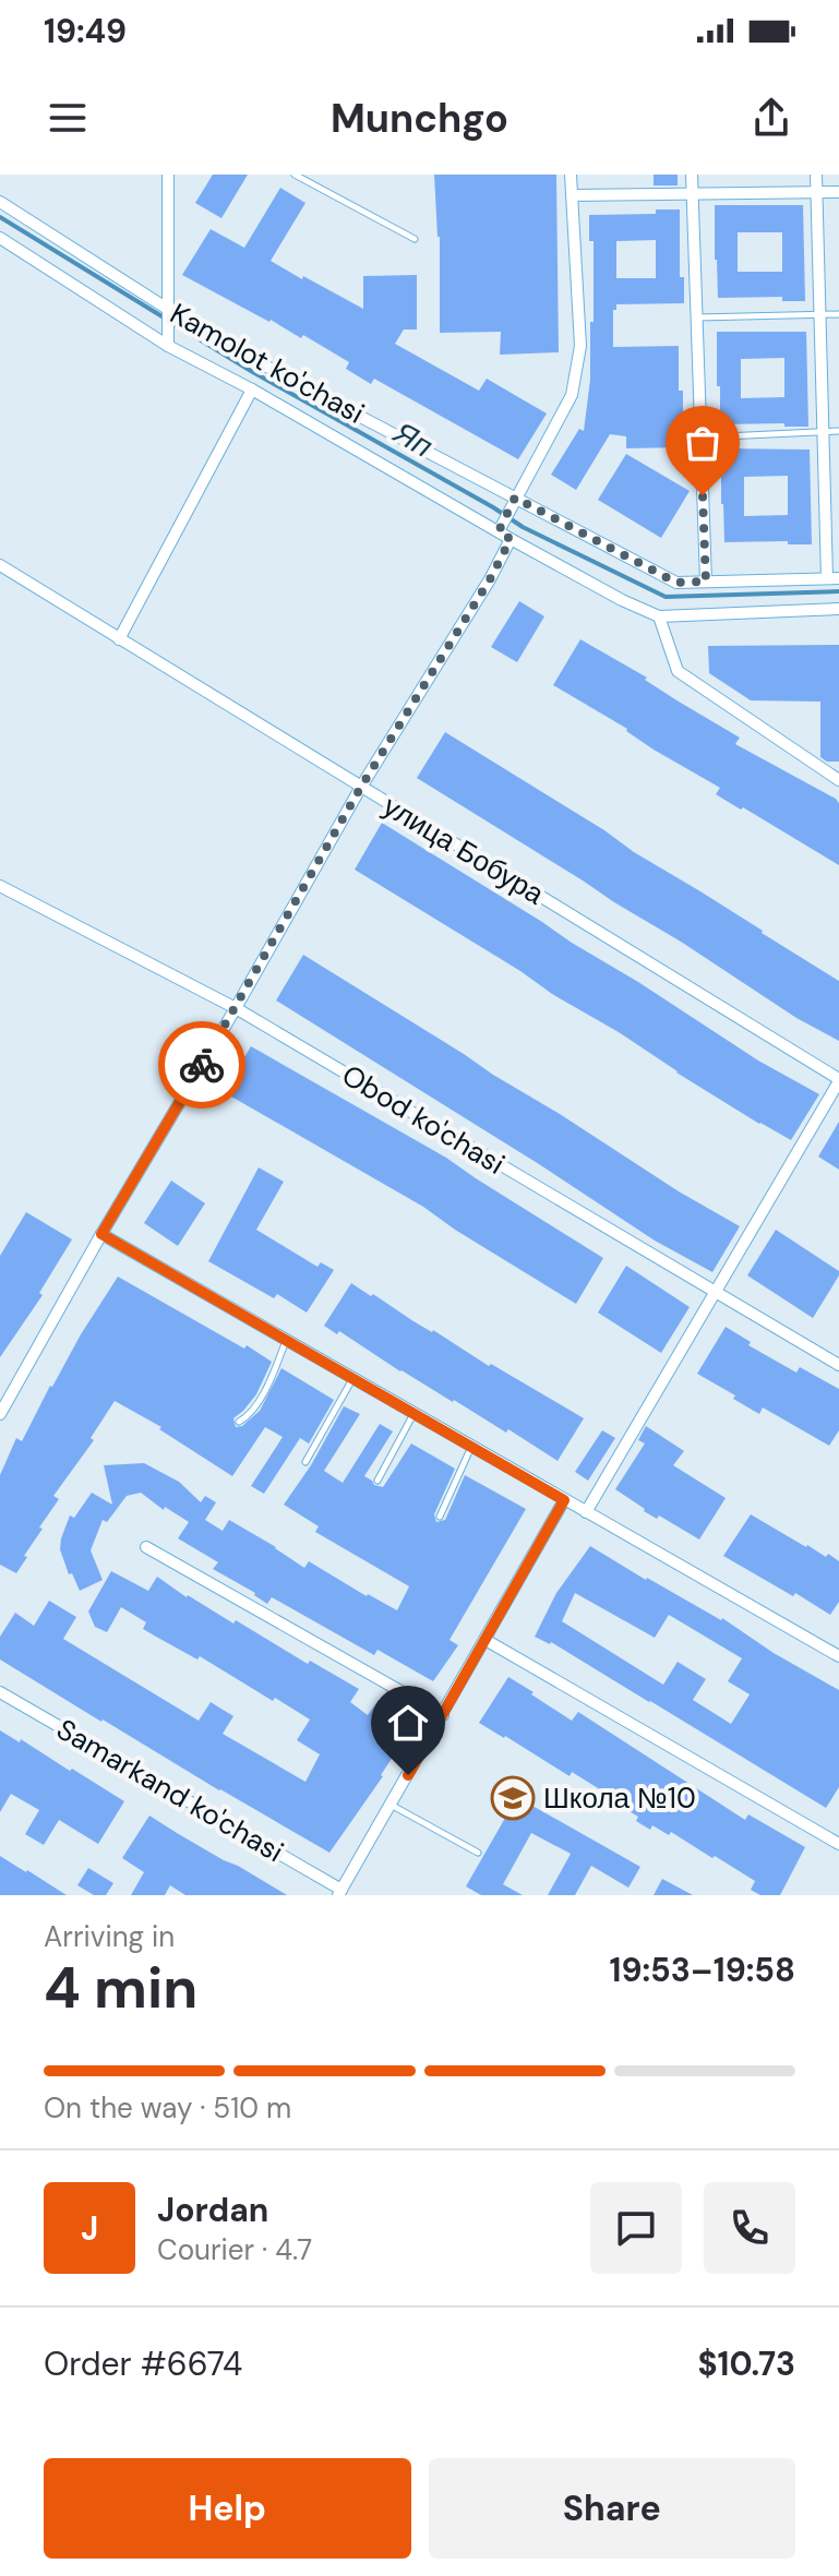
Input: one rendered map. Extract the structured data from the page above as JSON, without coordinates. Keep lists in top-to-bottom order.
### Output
{
  "streets": {
    "street": [
      "Kamolot ko'chasi",
      "улица Бобура",
      "Obod ko'chasi",
      "Samarkand ko'chasi"
    ]
  },
  "water": ["Яп"],
  "places": {
    "school or university": ["Школа №10"]
  },
  "page": {
    "status": "19:49",
    "header": "Munchgo",
    "heading": ["4 min", "Arriving in", "19:53–19:58"],
    "panel": [
      "Jordan",
      "Courier · 4.7",
      "Order #6674",
      "$10.73"
    ],
    "bar": "On the way · 510 m",
    "round": "J",
    "buttons": ["Help", "Share"]
  }
}
